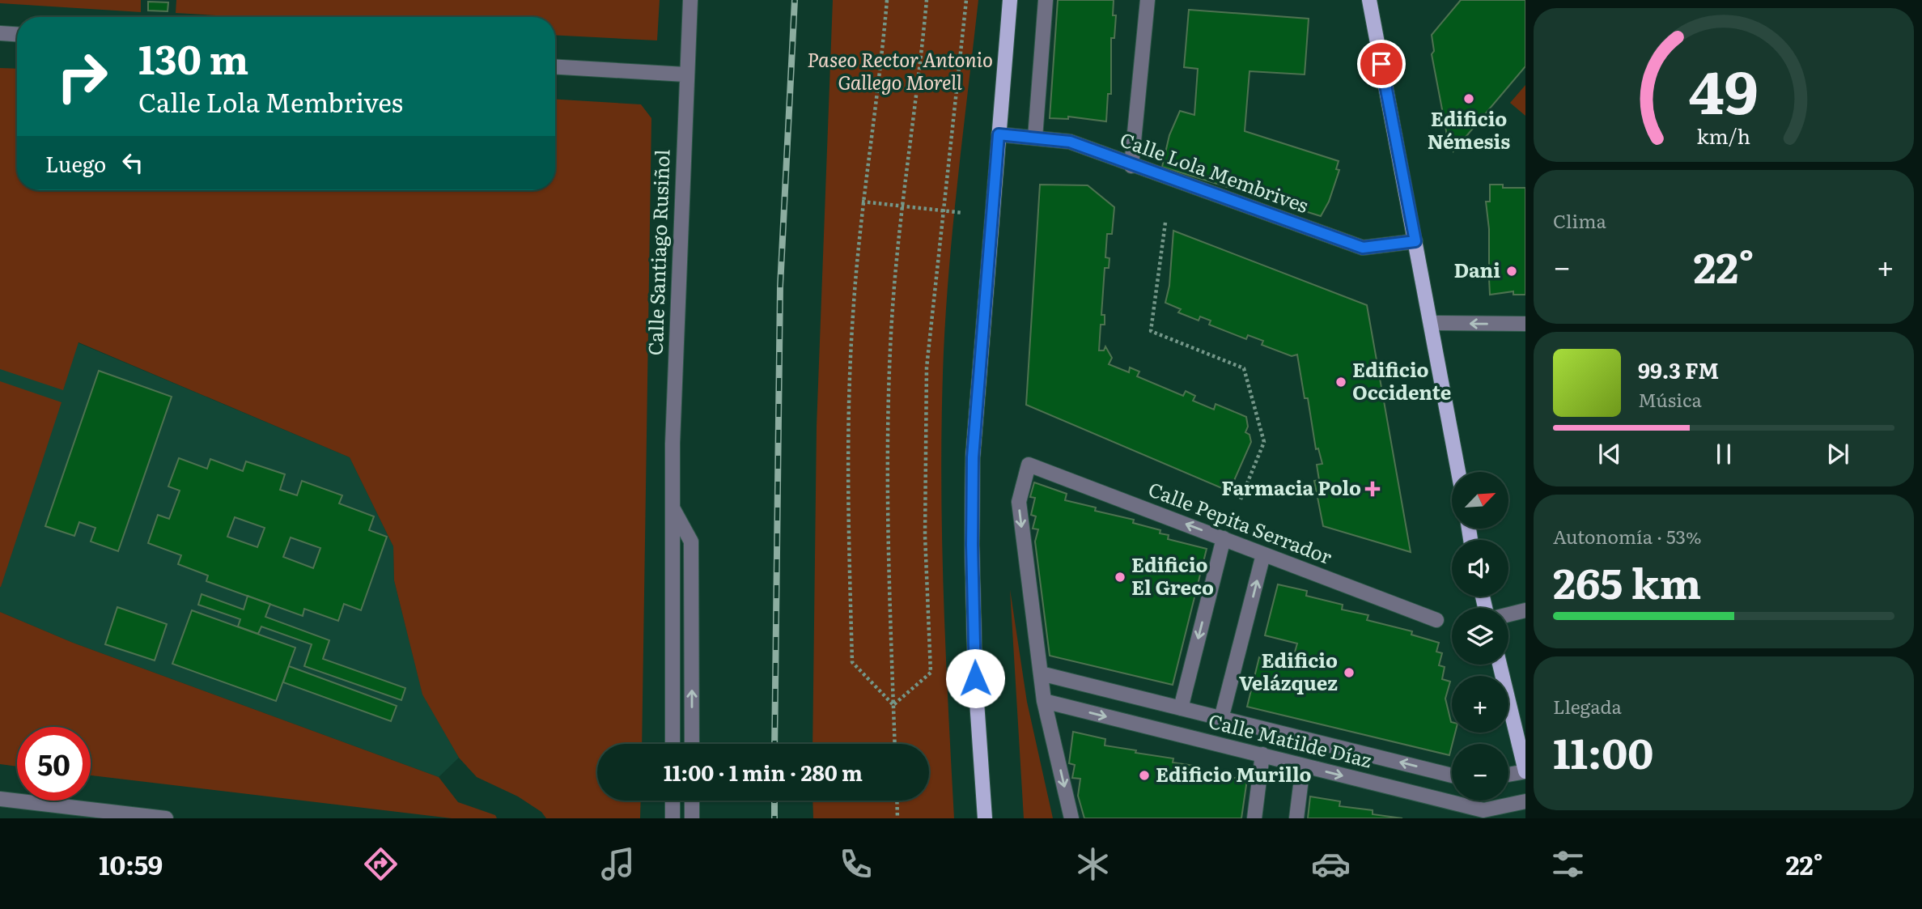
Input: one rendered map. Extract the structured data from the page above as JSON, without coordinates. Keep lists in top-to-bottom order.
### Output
{
  "streets": {
    "street": [
      "Calle Lola Membrives",
      "Calle Santiago Rusiñol",
      "Calle Pepita Serrador",
      "Calle Matilde Díaz"
    ]
  },
  "crossings": [
    ["Calle Pepita Serrador", "Calle Matilde Díaz"]
  ],
  "parks": ["Paseo Rector Antonio Gallego Morell"],
  "places": {
    "other": [
      "Edificio Némesis",
      "Dani",
      "Edificio Occidente",
      "Edificio El Greco",
      "Edificio Velázquez",
      "Edificio Murillo"
    ],
    "health": ["Farmacia Polo"]
  },
  "north": "top right",
  "page": {
    "turn": ["130 m", "Calle Lola Membrives"],
    "then": "Luego",
    "tile": [
      "Clima",
      ["Autonomía · 53%", "265 km"],
      ["Llegada", "11:00"]
    ],
    "heat": ["−", "22°", "+"],
    "song": ["99.3 FM", "Música"],
    "map_buttons": ["+", "−"],
    "limit": "50",
    "trip": "11:00 · 1 min · 280 m",
    "tabs": ["10:59", "22°"],
    "gauge": ["49", "km/h"]
  }
}
